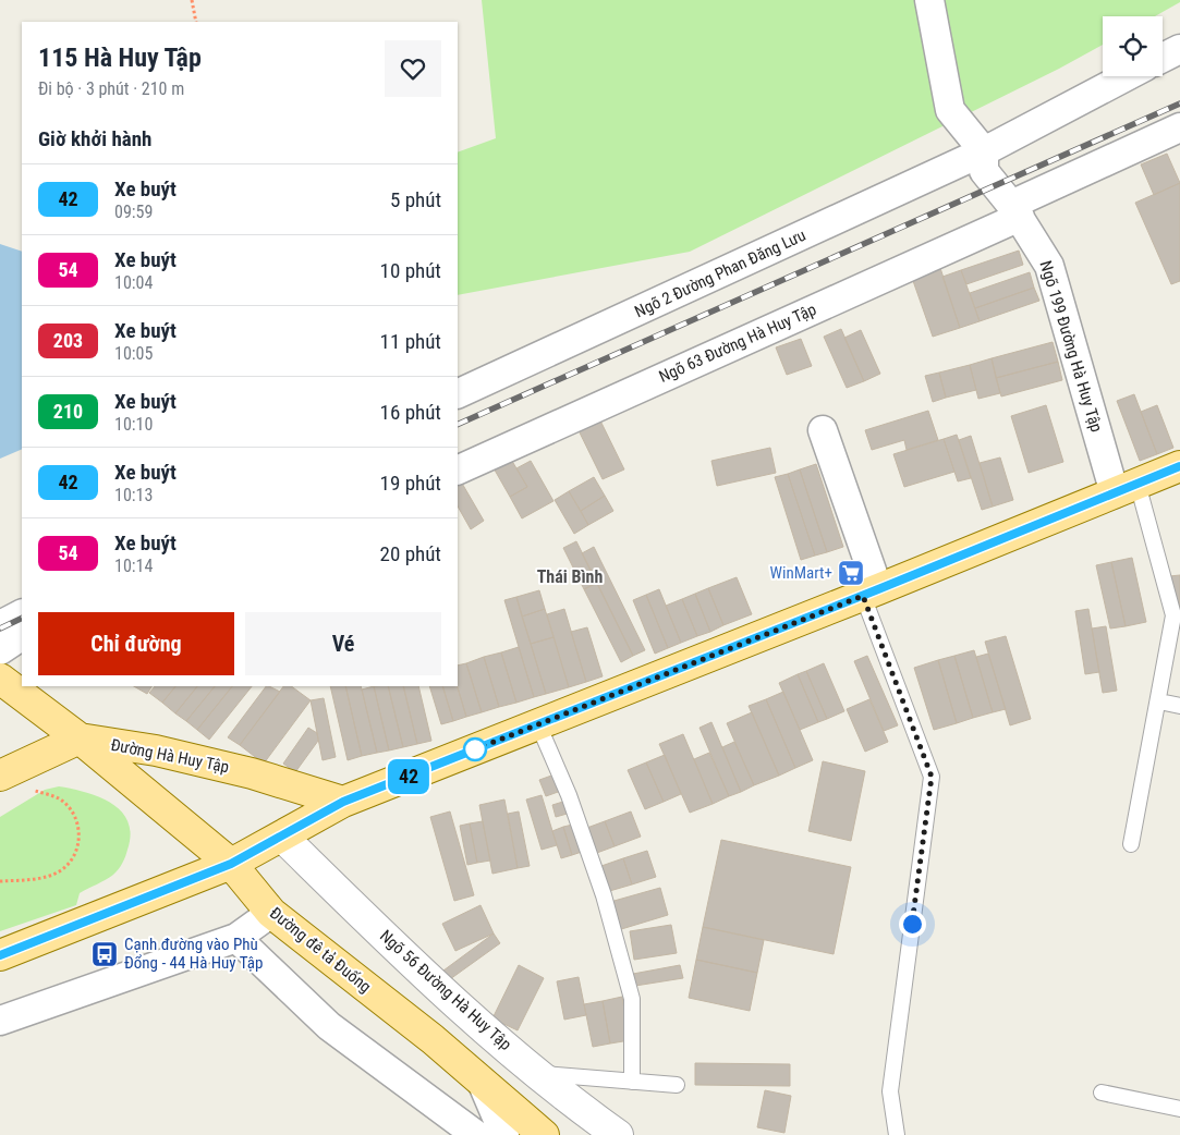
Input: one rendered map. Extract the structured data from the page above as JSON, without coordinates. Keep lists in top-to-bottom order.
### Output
{
  "streets": {
    "main road": ["Đường Hà Huy Tập", "Đường đê tả Đuống"],
    "street": [
      "Ngõ 2 Đường Phan Đăng Lưu",
      "Ngõ 63 Đường Hà Huy Tập",
      "Ngõ 199 Đường Hà Huy Tập",
      "Ngõ 56 Đường Hà Huy Tập"
    ]
  },
  "crossings": [
    ["Ngõ 2 Đường Phan Đăng Lưu", "Ngõ 199 Đường Hà Huy Tập"],
    ["Ngõ 63 Đường Hà Huy Tập", "Ngõ 199 Đường Hà Huy Tập"],
    ["Đường Hà Huy Tập", "Đường đê tả Đuống"]
  ],
  "districts": ["Thái Bình"],
  "places": {
    "supermarket": ["WinMart+"],
    "bus stop": ["Cạnh đường vào Phù Đổng - 44 Hà Huy Tập"]
  },
  "lines": ["bus line 42"],
  "page": {
    "on_map": "42",
    "heading": [
      ["115 Hà Huy Tập", "Đi bộ · 3 phút · 210 m"],
      "Giờ khởi hành"
    ],
    "list": [
      {
        "mark": "42",
        "name": "Xe buýt",
        "note": "09:59",
        "value": "5 phút"
      },
      {
        "mark": "54",
        "name": "Xe buýt",
        "note": "10:04",
        "value": "10 phút"
      },
      {
        "mark": "203",
        "name": "Xe buýt",
        "note": "10:05",
        "value": "11 phút"
      },
      {
        "mark": "210",
        "name": "Xe buýt",
        "note": "10:10",
        "value": "16 phút"
      },
      {
        "mark": "42",
        "name": "Xe buýt",
        "note": "10:13",
        "value": "19 phút"
      },
      {
        "mark": "54",
        "name": "Xe buýt",
        "note": "10:14",
        "value": "20 phút"
      }
    ],
    "buttons": ["Chỉ đường", "Vé"]
  }
}
